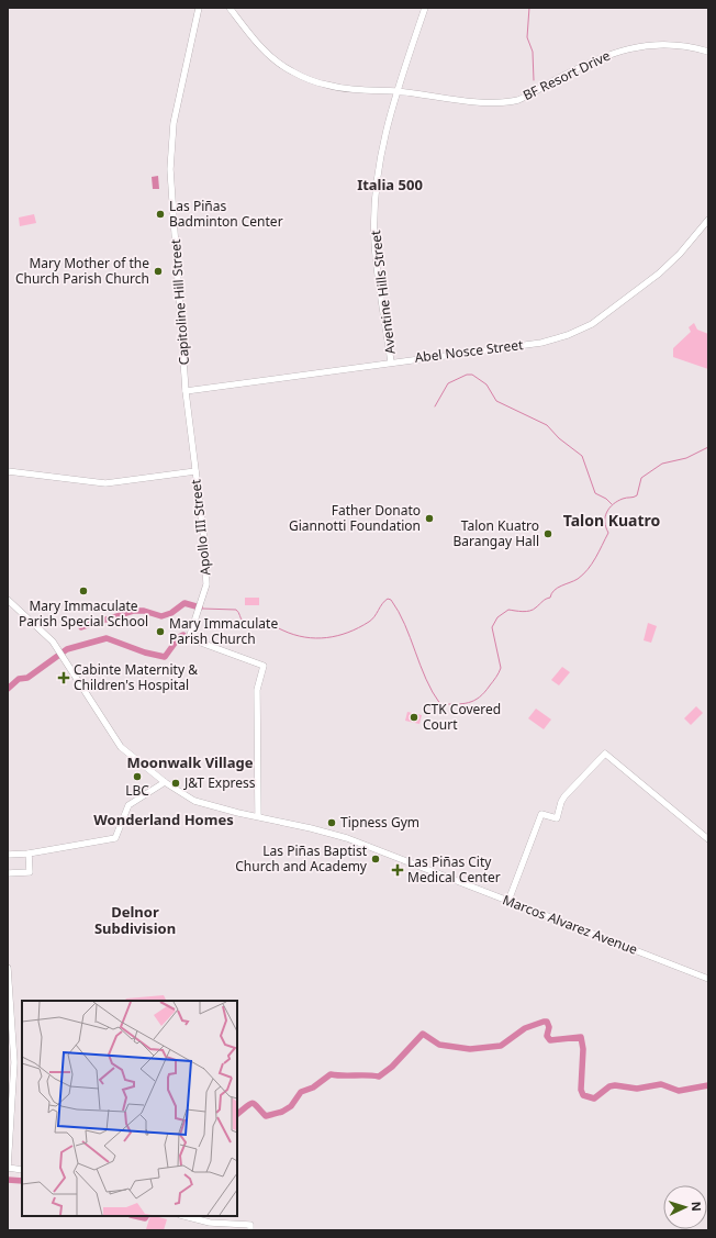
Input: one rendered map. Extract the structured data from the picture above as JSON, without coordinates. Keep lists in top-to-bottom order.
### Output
{
  "streets": {
    "street": [
      "BF Resort Drive",
      "Aventine Hills Street",
      "Capitoline Hill Street",
      "Abel Nosce Street",
      "Apollo III Street",
      "Marcos Alvarez Avenue"
    ]
  },
  "crossings": [
    ["BF Resort Drive", "Aventine Hills Street"],
    ["Aventine Hills Street", "Abel Nosce Street"],
    ["Capitoline Hill Street", "Abel Nosce Street"],
    ["Capitoline Hill Street", "Apollo III Street"],
    ["Apollo III Street", "Marcos Alvarez Avenue"]
  ],
  "districts": [
    "Italia 500",
    "Talon Kuatro",
    "Moonwalk Village",
    "Wonderland Homes",
    "Delnor Subdivision"
  ],
  "places": {
    "other": [
      "Las Piñas Badminton Center",
      "Mary Mother of the Church Parish Church",
      "Father Donato Giannotti Foundation",
      "Talon Kuatro Barangay Hall",
      "Mary Immaculate Parish Special School",
      "Mary Immaculate Parish Church",
      "CTK Covered Court",
      "LBC",
      "J&T Express",
      "Tipness Gym",
      "Las Piñas Baptist Church and Academy"
    ],
    "health": ["Cabinte Maternity & Children's Hospital", "Las Piñas City Medical Center"]
  },
  "north": "right"
}
